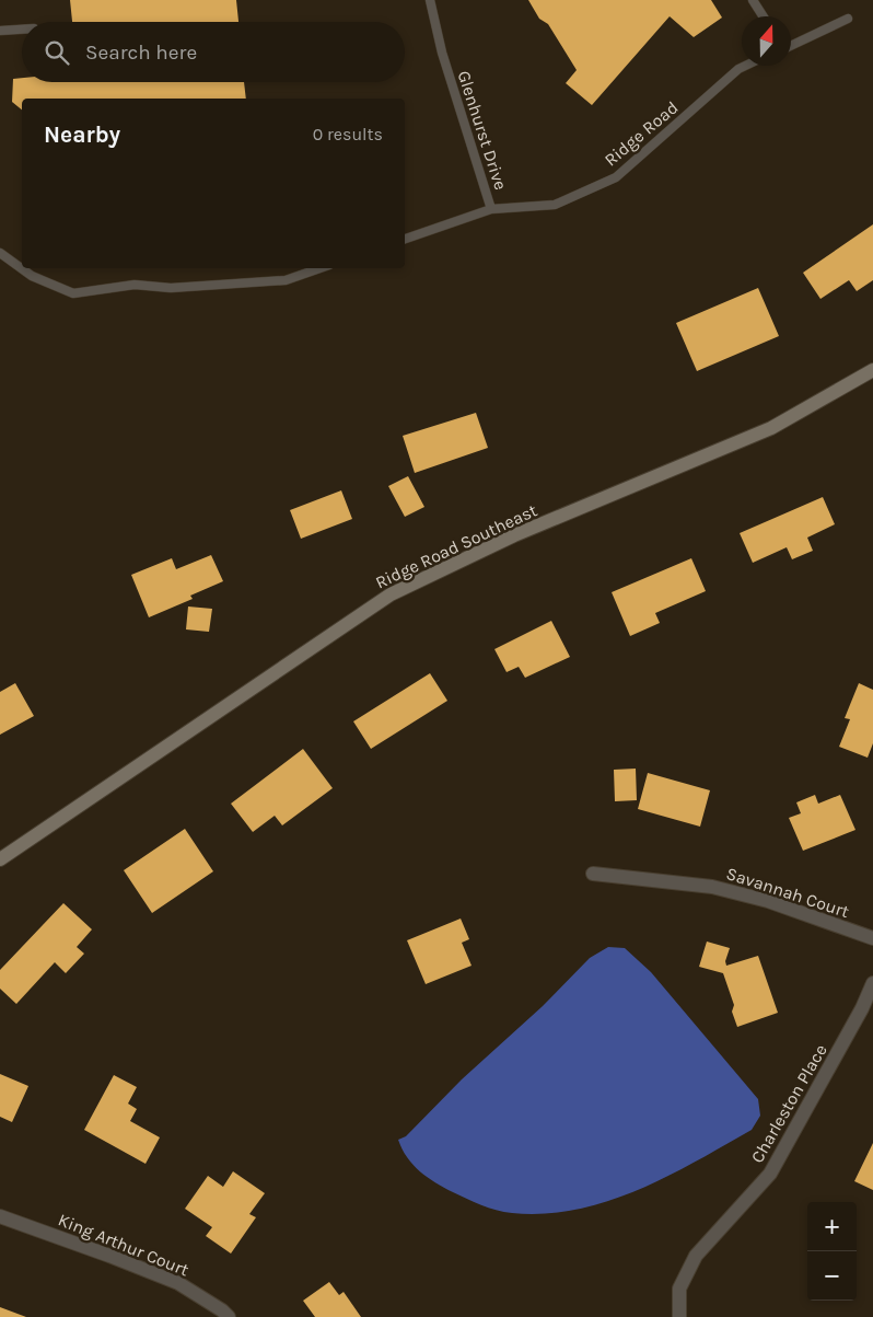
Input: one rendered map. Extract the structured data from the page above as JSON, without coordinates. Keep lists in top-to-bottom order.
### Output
{
  "streets": {
    "street": [
      "Ridge Road Southeast",
      "Savannah Court",
      "Charleston Place",
      "King Arthur Court"
    ],
    "lane": ["Glenhurst Drive", "Ridge Road"]
  },
  "crossings": [
    ["Glenhurst Drive", "Ridge Road"]
  ],
  "north": "top",
  "page": {
    "search": "Search here",
    "heading": ["Nearby", "0 results"],
    "map_buttons": ["+", "−"]
  }
}
